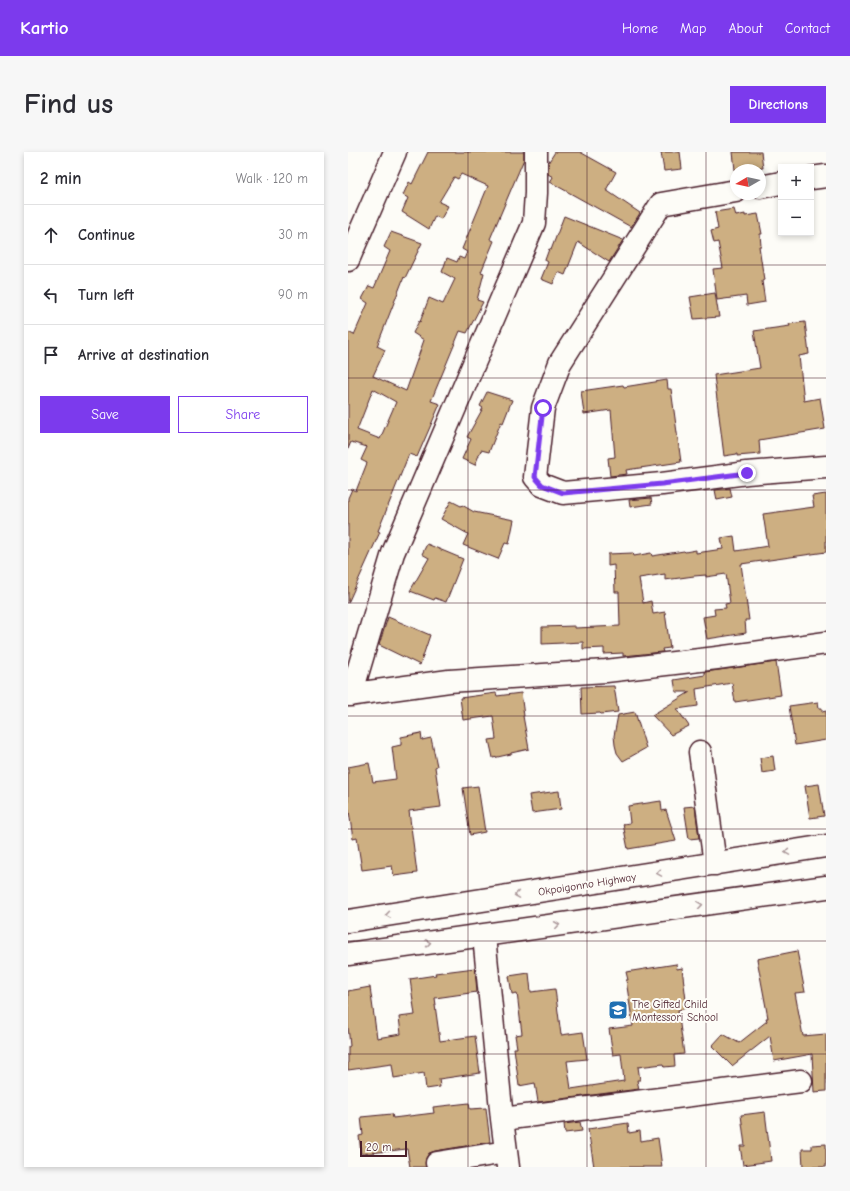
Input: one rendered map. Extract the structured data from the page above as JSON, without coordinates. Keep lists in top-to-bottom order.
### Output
{
  "streets": {
    "street": ["Okpoigonno Highway"]
  },
  "places": {
    "school or university": ["The Gifted Child Montessori School"]
  },
  "scale_bar": "20 m",
  "north": "left",
  "page": {
    "header": "Kartio",
    "nav": [
      "Home",
      "Map",
      "About",
      "Contact"
    ],
    "buttons": [
      "Directions",
      ["Save", "Share"]
    ],
    "title": "Find us",
    "heading": ["2 min", "Walk · 120 m"],
    "map_buttons": ["+", "−"],
    "list": [
      ["Continue", "30 m"],
      ["Turn left", "90 m"],
      "Arrive at destination"
    ],
    "scale": "20 m"
  }
}
